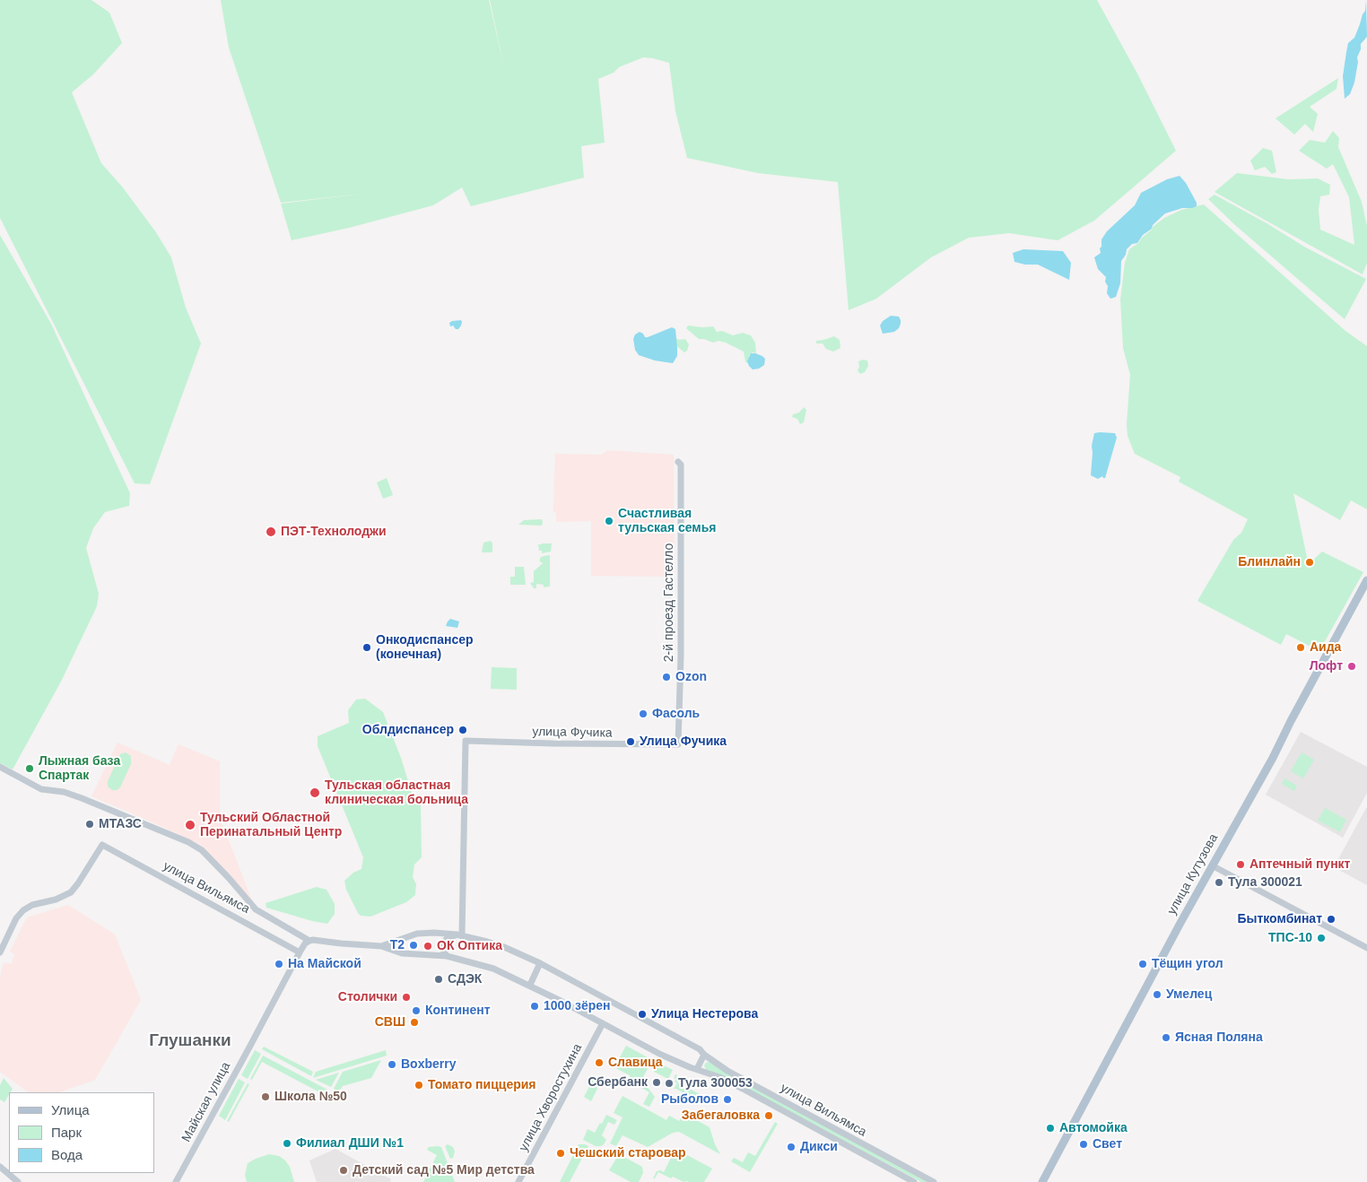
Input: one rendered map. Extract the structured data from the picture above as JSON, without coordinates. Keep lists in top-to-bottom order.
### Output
{
  "streets": {
    "main road": ["улица Кутузова"],
    "street": [
      "2-й проезд Гастелло",
      "улица Фучика",
      "улица Вильямса",
      "улица Хворостухина",
      "Майская улица"
    ]
  },
  "crossings": [
    ["2-й проезд Гастелло", "улица Фучика"],
    ["улица Фучика", "улица Вильямса"],
    ["улица Вильямса", "улица Хворостухина"],
    ["улица Вильямса", "Майская улица"]
  ],
  "districts": ["Глушанки"],
  "places": [
    "Счастливая тульская семья",
    "ПЭТ-Технолоджи",
    "Блинлайн",
    "Онкодиспансер (конечная)",
    "Аида",
    "Лофт",
    "Ozon",
    "Фасоль",
    "Облдиспансер",
    "Улица Фучика",
    "Лыжная база Спартак",
    "Тульская областная клиническая больница",
    "МТАЗС",
    "Тульский Областной Перинатальный Центр",
    "Аптечный пункт",
    "Тула 300021",
    "Быткомбинат",
    "ТПС-10",
    "T2",
    "ОК Оптика",
    "На Майской",
    "Тёщин угол",
    "СДЭК",
    "Умелец",
    "Столички",
    "1000 зёрен",
    "Континент",
    "Улица Нестерова",
    "СВШ",
    "Ясная Поляна",
    "Славица",
    "Boxberry",
    "Сбербанк",
    "Тула 300053",
    "Томато пиццерия",
    "Школа №50",
    "Рыболов",
    "Забегаловка",
    "Автомойка",
    "Филиал ДШИ №1",
    "Свет",
    "Дикси",
    "Чешский старовар",
    "Детский сад №5 Мир детства"
  ],
  "legend": ["Улица", "Парк", "Вода"]
}
